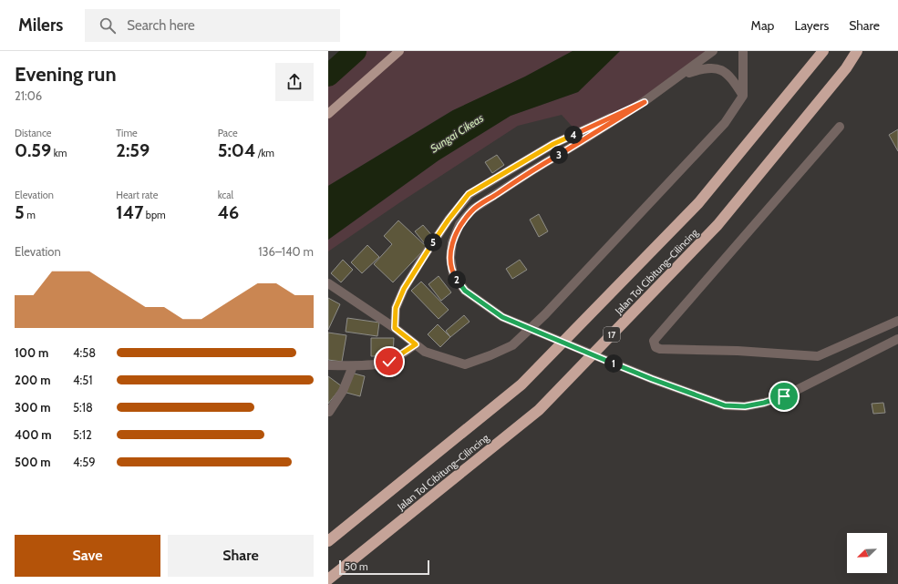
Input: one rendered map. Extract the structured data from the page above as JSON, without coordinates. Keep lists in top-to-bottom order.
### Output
{
  "streets": {
    "highway": ["Jalan Tol Cibitung–Cilincing", "17"]
  },
  "water": ["Sungai Cikeas"],
  "scale_bar": "50 m",
  "north": "bottom left",
  "page": {
    "header": "Milers",
    "search": "Search here",
    "nav": ["Map", "Layers", "Share"],
    "heading": ["Evening run", "21:06"],
    "stats": [
      ["Distance", "0.59 km"],
      ["Time", "2:59"],
      ["Pace", "5:04 /km"],
      ["Elevation", "5 m"],
      ["Heart rate", "147 bpm"],
      ["kcal", "46"]
    ],
    "pins": [
      "4",
      "3",
      "5",
      "2",
      "1"
    ],
    "chart": ["Elevation", "136–140 m"],
    "list": [
      {
        "name": "100 m",
        "note": "4:58"
      },
      {
        "name": "200 m",
        "note": "4:51"
      },
      {
        "name": "300 m",
        "note": "5:18"
      },
      {
        "name": "400 m",
        "note": "5:12"
      },
      {
        "name": "500 m",
        "note": "4:59"
      }
    ],
    "buttons": ["Save", "Share"],
    "scale": "50 m"
  }
}
